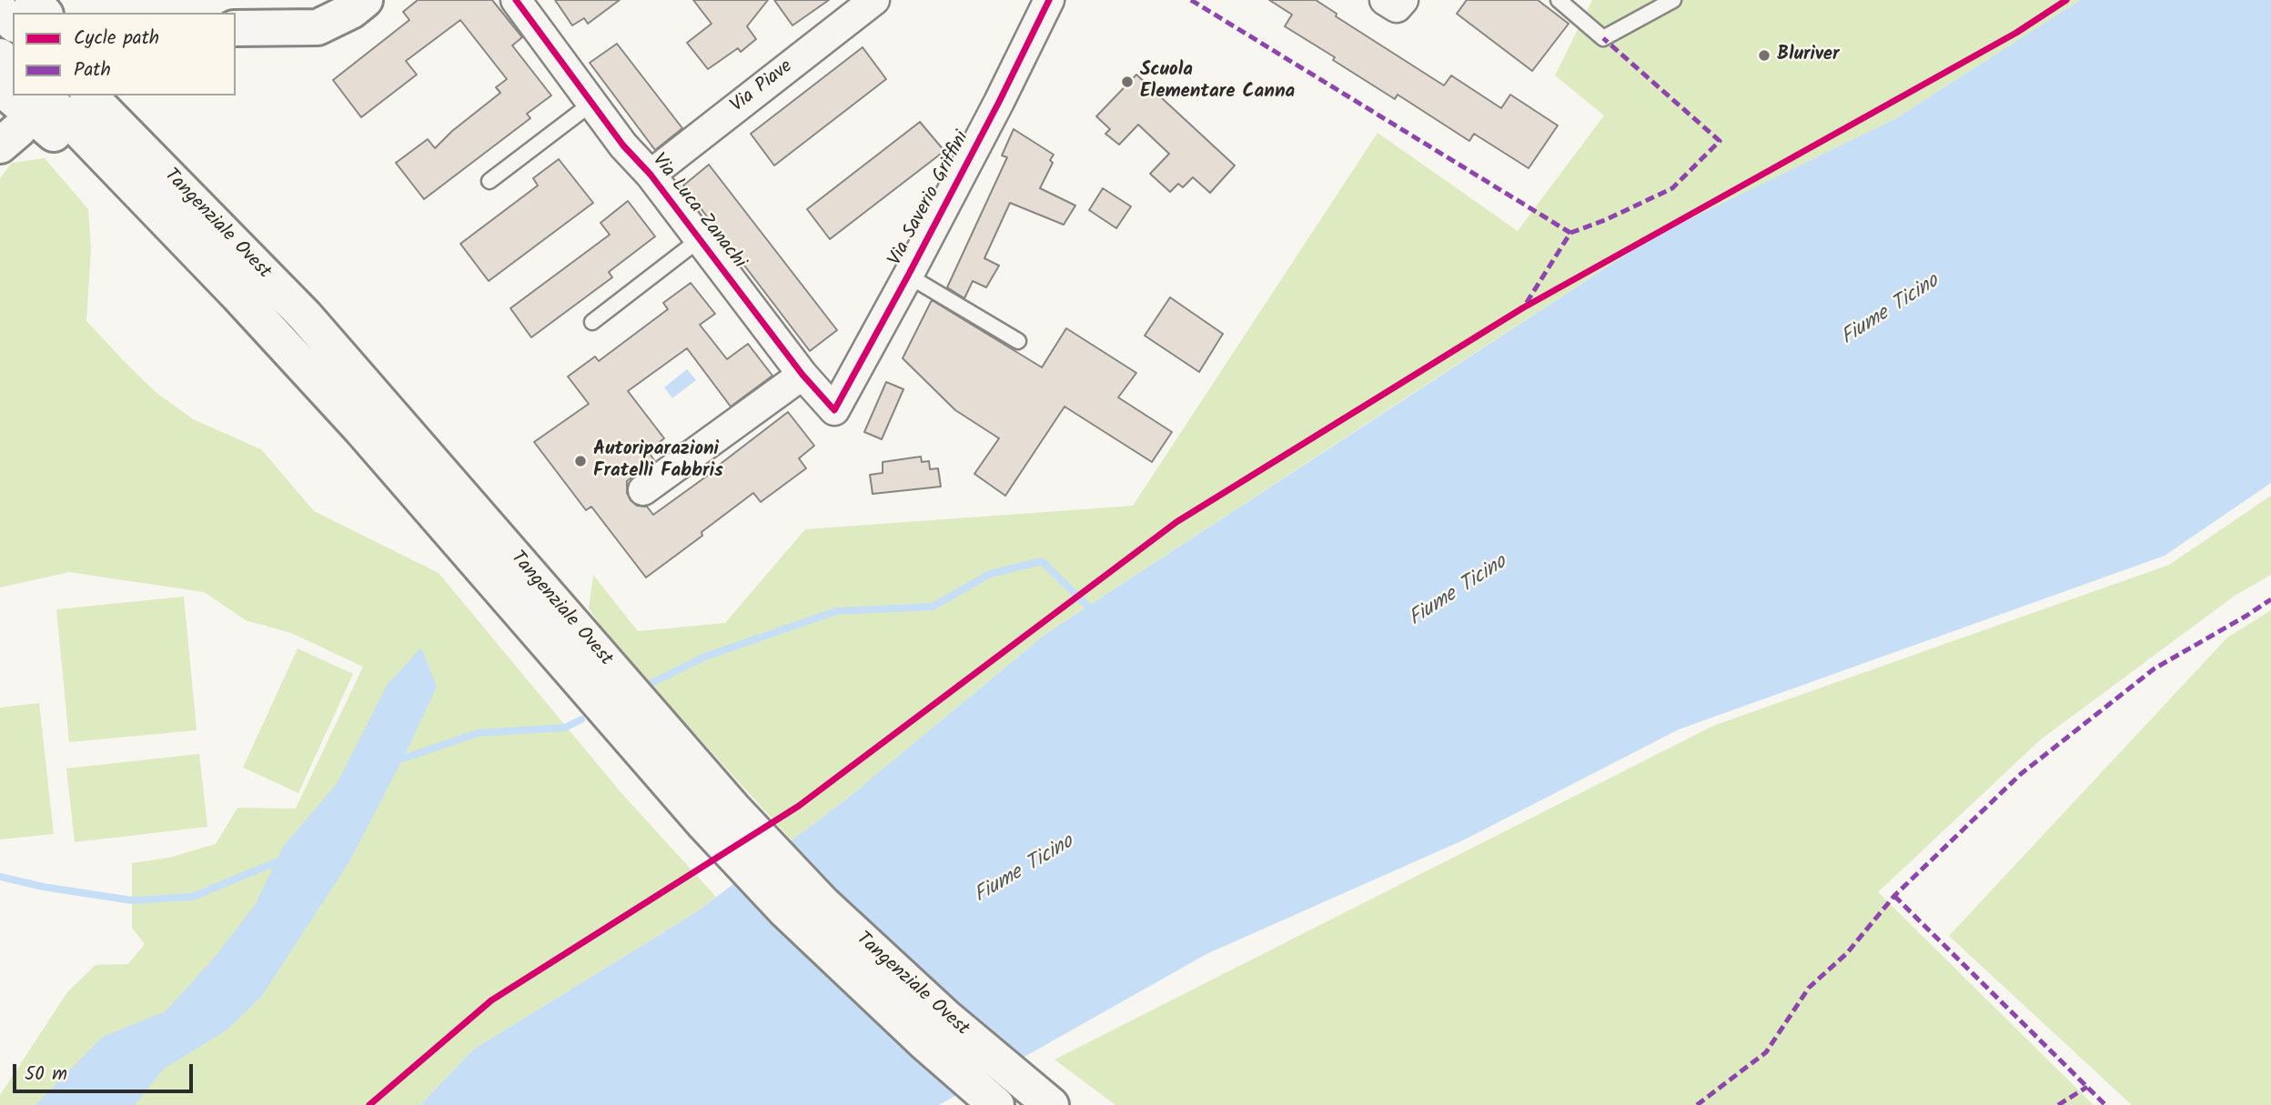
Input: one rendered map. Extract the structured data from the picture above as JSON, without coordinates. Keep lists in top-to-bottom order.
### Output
{
  "streets": {
    "main road": ["Tangenziale Ovest"],
    "street": ["Via Piave", "Via Saverio Griffini", "Via Luca Zanachi"]
  },
  "crossings": [
    ["Via Piave", "Via Luca Zanachi"],
    ["Via Saverio Griffini", "Via Luca Zanachi"]
  ],
  "water": ["Fiume Ticino"],
  "places": ["Bluriver", "Scuola Elementare Canna", "Autoriparazioni Fratelli Fabbris"],
  "legend": ["Cycle path", "Path"],
  "scale_bar": "50 m"
}
